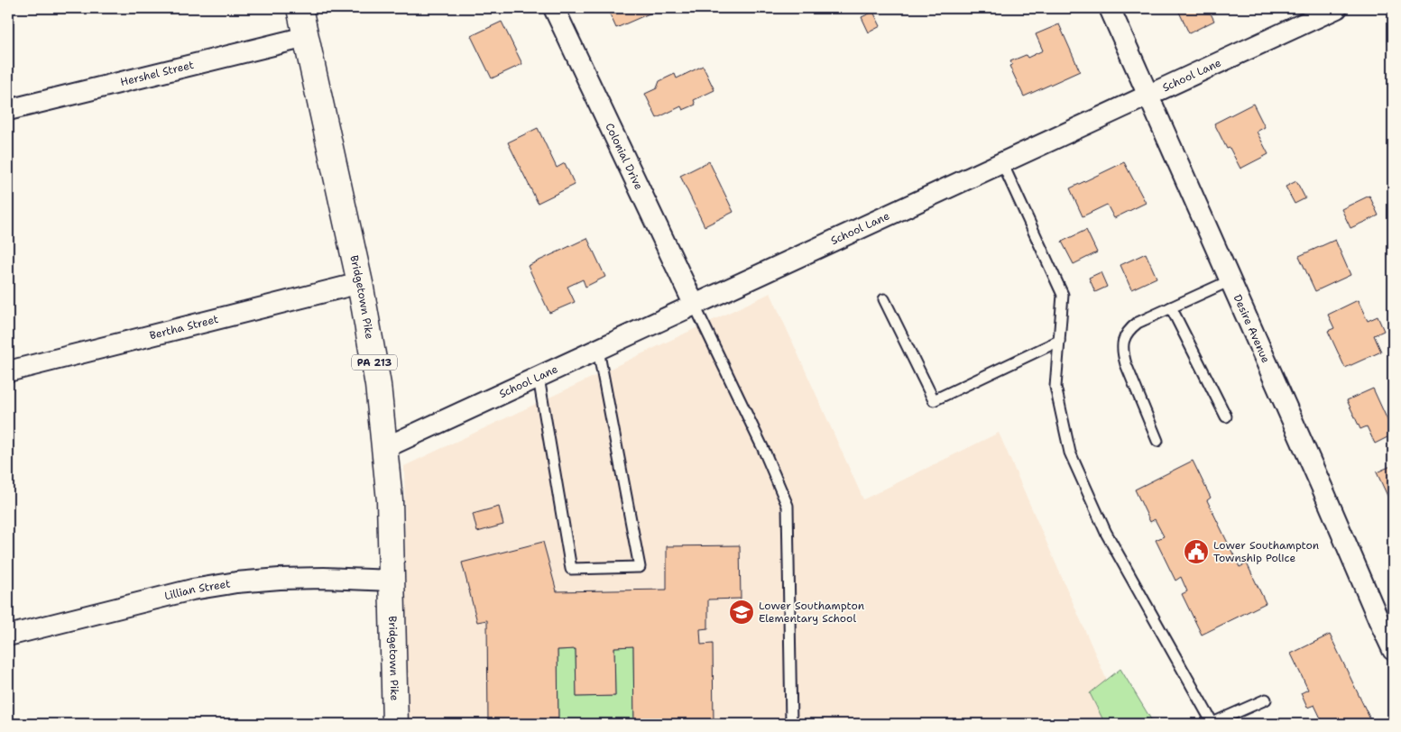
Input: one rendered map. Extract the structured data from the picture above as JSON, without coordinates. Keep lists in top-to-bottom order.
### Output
{
  "streets": {
    "main road": ["Bridgetown Pike", "PA 213"],
    "street": [
      "Hershel Street",
      "School Lane",
      "Colonial Drive",
      "Bertha Street",
      "Desire Avenue",
      "Lillian Street"
    ]
  },
  "crossings": [
    ["Hershel Street", "Bridgetown Pike"],
    ["School Lane", "Colonial Drive"],
    ["School Lane", "Bridgetown Pike"],
    ["School Lane", "Desire Avenue"],
    ["Bridgetown Pike", "Bertha Street"],
    ["Bridgetown Pike", "Lillian Street"]
  ],
  "places": {
    "public building": ["Lower Southampton Township Police"],
    "school or university": ["Lower Southampton Elementary School"]
  }
}
